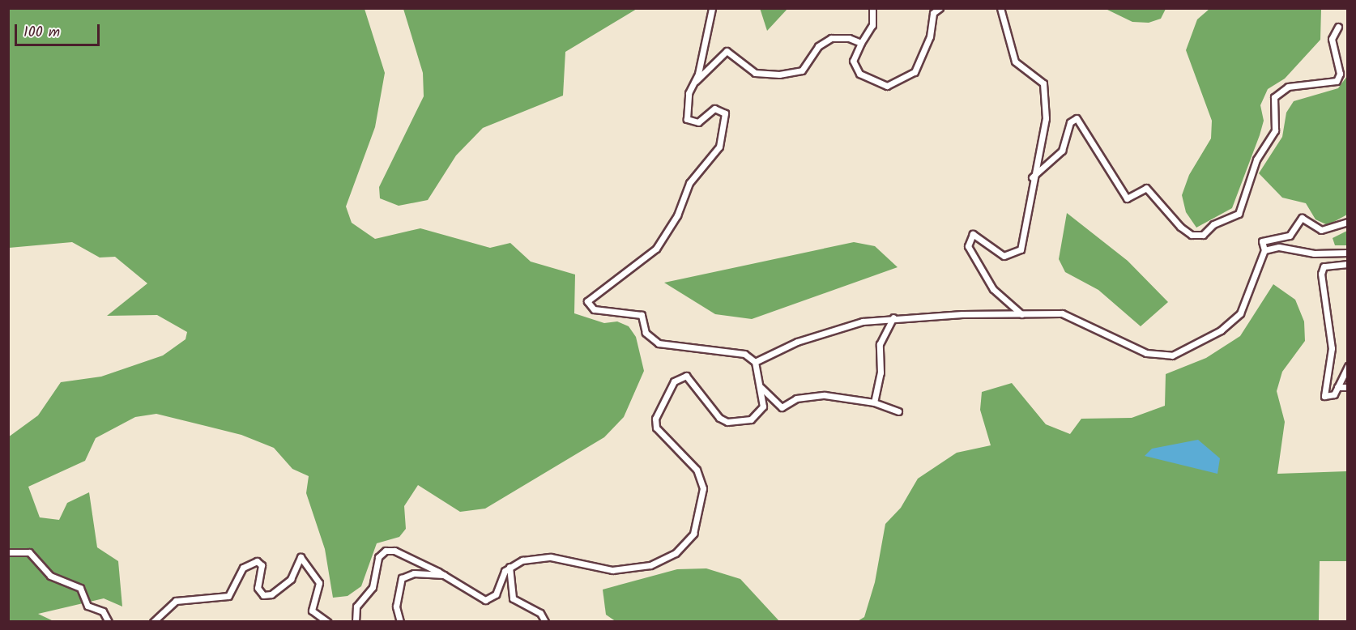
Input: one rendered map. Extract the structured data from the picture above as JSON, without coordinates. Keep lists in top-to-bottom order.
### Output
{
  "scale_bar": "100 m"
}
